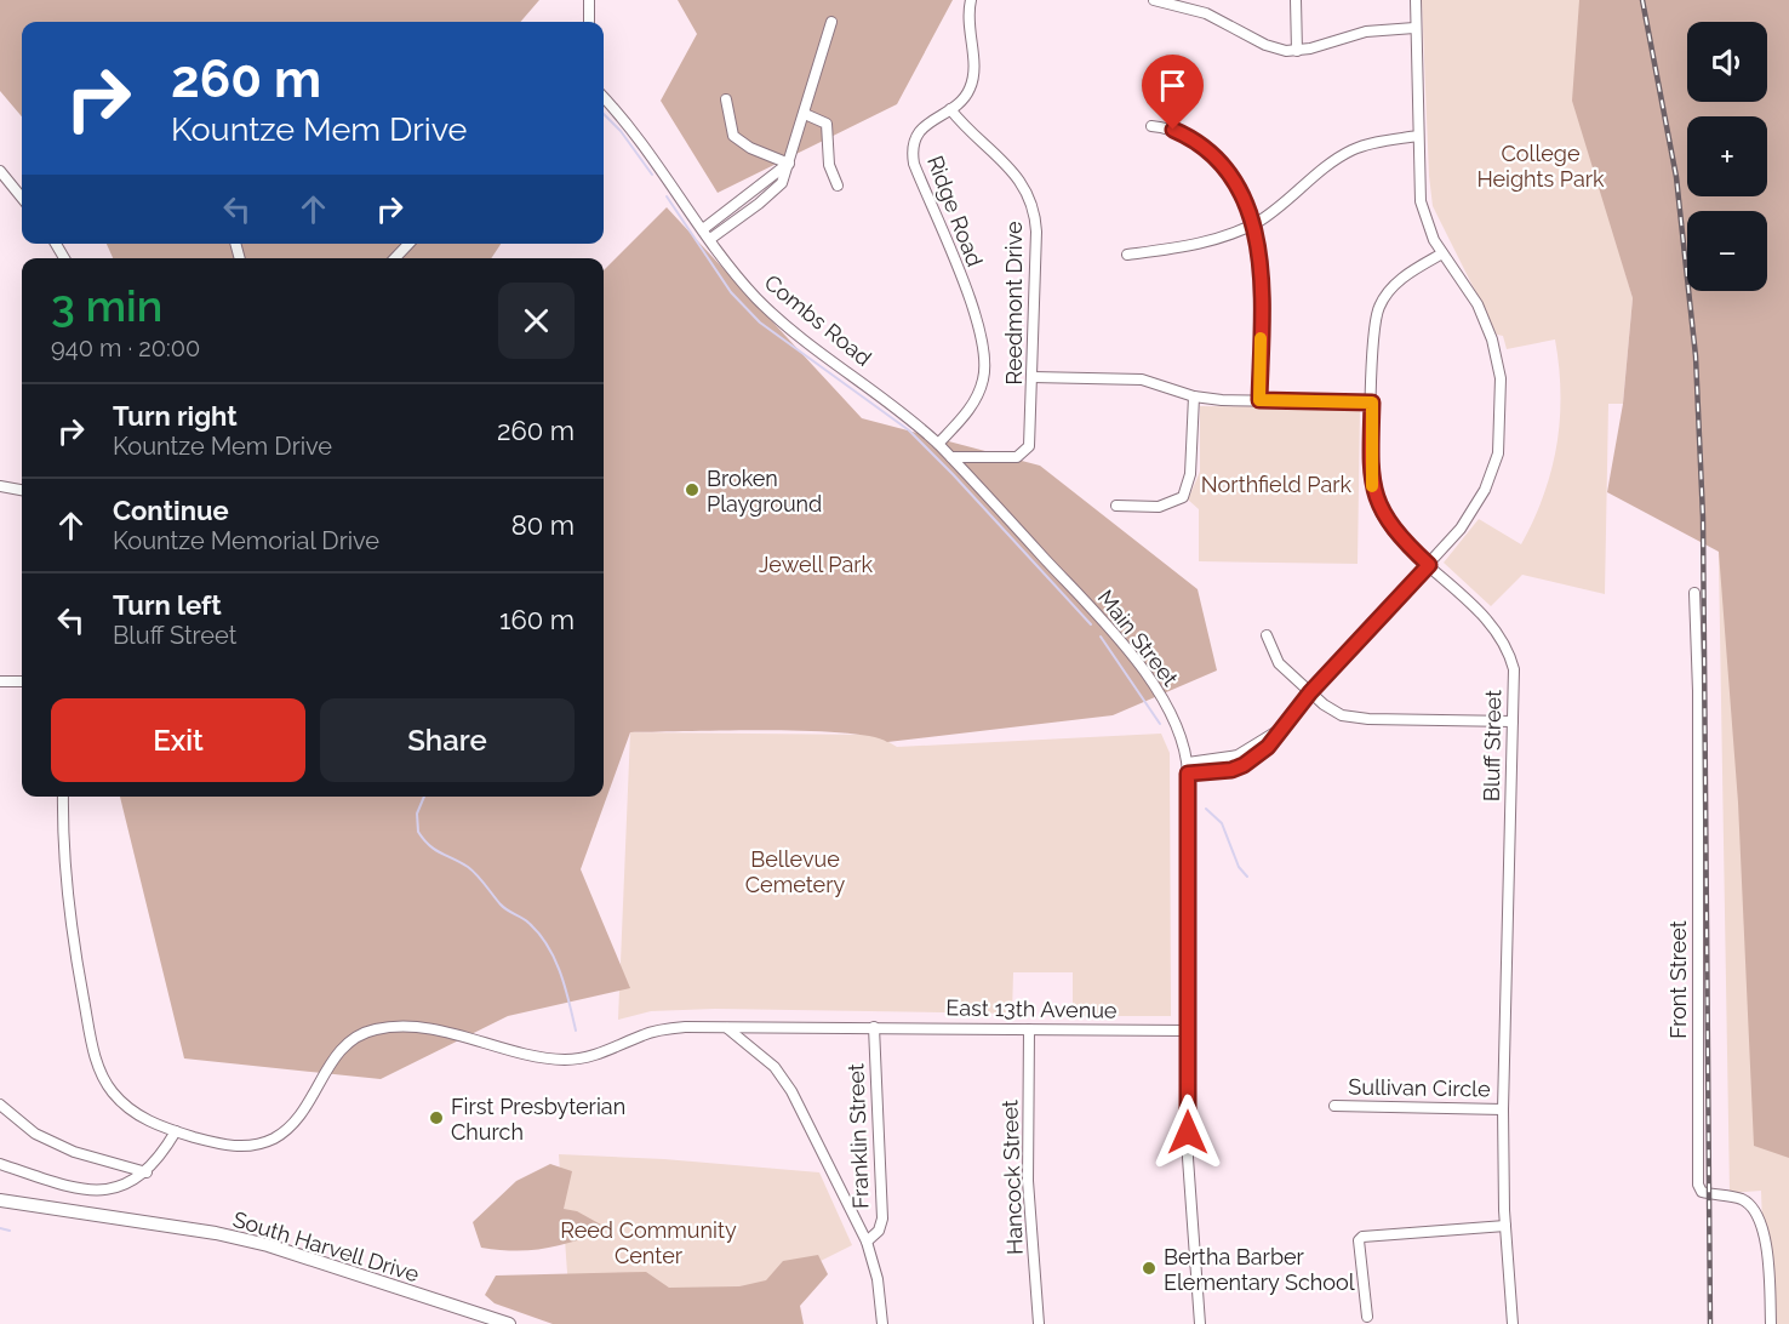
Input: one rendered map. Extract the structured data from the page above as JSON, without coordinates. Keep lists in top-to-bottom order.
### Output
{
  "streets": {
    "main road": ["South Harvell Drive"],
    "street": [
      "Ridge Road",
      "Reedmont Drive",
      "Combs Road",
      "Main Street",
      "Bluff Street",
      "Front Street",
      "East 13th Avenue",
      "Sullivan Circle",
      "Franklin Street",
      "Hancock Street"
    ]
  },
  "crossings": [
    ["Ridge Road", "Reedmont Drive"],
    ["Ridge Road", "Combs Road"],
    ["Reedmont Drive", "Combs Road"],
    ["Reedmont Drive", "Main Street"],
    ["Combs Road", "Main Street"],
    ["Main Street", "East 13th Avenue"],
    ["Bluff Street", "Sullivan Circle"],
    ["East 13th Avenue", "Franklin Street"],
    ["East 13th Avenue", "Hancock Street"]
  ],
  "parks": [
    "College Heights Park",
    "Northfield Park",
    "Jewell Park",
    "Bellevue Cemetery",
    "Reed Community Center"
  ],
  "places": ["Broken Playground", "First Presbyterian Church", "Bertha Barber Elementary School"],
  "page": {
    "map_buttons": ["+", "−"],
    "turn": ["260 m", "Kountze Mem Drive"],
    "heading": ["3 min", "940 m · 20:00"],
    "list": [
      {
        "name": "Turn right",
        "note": "Kountze Mem Drive",
        "value": "260 m"
      },
      {
        "name": "Continue",
        "note": "Kountze Memorial Drive",
        "value": "80 m"
      },
      {
        "name": "Turn left",
        "note": "Bluff Street",
        "value": "160 m"
      }
    ],
    "buttons": ["Exit", "Share"]
  }
}
